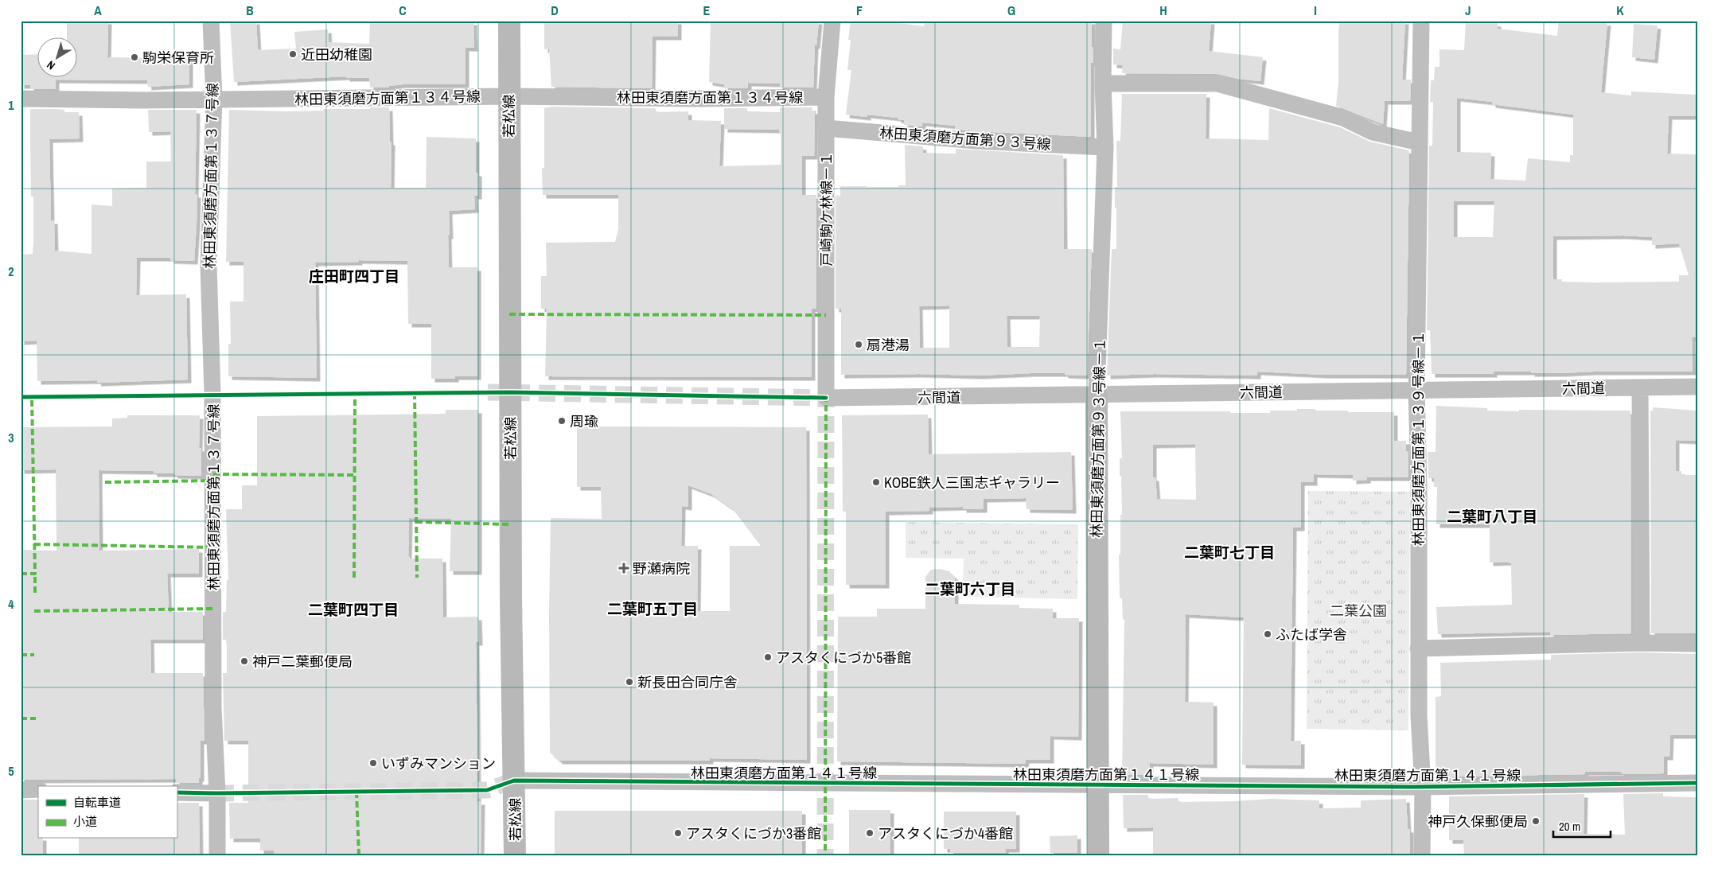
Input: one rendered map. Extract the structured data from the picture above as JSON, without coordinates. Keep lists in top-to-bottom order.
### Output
{
  "streets": {
    "street": [
      "林田東須磨方面第１３４号線",
      "若松線",
      "林田東須磨方面第９３号線",
      "林田東須磨方面第１３７号線",
      "戸崎駒ケ林線－１",
      "六間道",
      "林田東須磨方面第９３号線－１",
      "林田東須磨方面第１３９号線－１",
      "林田東須磨方面第１４１号線"
    ]
  },
  "crossings": [
    ["林田東須磨方面第１３４号線", "若松線"],
    ["林田東須磨方面第１３４号線", "林田東須磨方面第１３７号線"],
    ["林田東須磨方面第１３４号線", "戸崎駒ケ林線－１"],
    ["若松線", "林田東須磨方面第１４１号線"],
    ["林田東須磨方面第９３号線", "戸崎駒ケ林線－１"],
    ["林田東須磨方面第９３号線", "林田東須磨方面第９３号線－１"],
    ["戸崎駒ケ林線－１", "六間道"],
    ["六間道", "林田東須磨方面第９３号線－１"],
    ["六間道", "林田東須磨方面第１３９号線－１"],
    ["林田東須磨方面第９３号線－１", "林田東須磨方面第１４１号線"],
    ["林田東須磨方面第１３９号線－１", "林田東須磨方面第１４１号線"]
  ],
  "districts": [
    "庄田町四丁目",
    "二葉町八丁目",
    "二葉町七丁目",
    "二葉町六丁目",
    "二葉町五丁目",
    "二葉町四丁目"
  ],
  "parks": ["二葉公園"],
  "places": {
    "other": [
      "近田幼稚園",
      "駒栄保育所",
      "扇港湯",
      "周瑜",
      "KOBE鉄人三国志ギャラリー",
      "ふたば学舎",
      "アスタくにづか5番館",
      "神戸二葉郵便局",
      "新長田合同庁舎",
      "いずみマンション",
      "神戸久保郵便局",
      "アスタくにづか3番館",
      "アスタくにづか4番館"
    ],
    "health": ["野瀬病院"]
  },
  "legend": ["自転車道", "小道"],
  "scale_bar": "20 m",
  "north": "bottom left",
  "grid": {
    "columns": [
      "A",
      "B",
      "C",
      "D",
      "E",
      "F",
      "G",
      "H",
      "I",
      "J",
      "K"
    ],
    "rows": [
      "1",
      "2",
      "3",
      "4",
      "5"
    ]
  }
}
